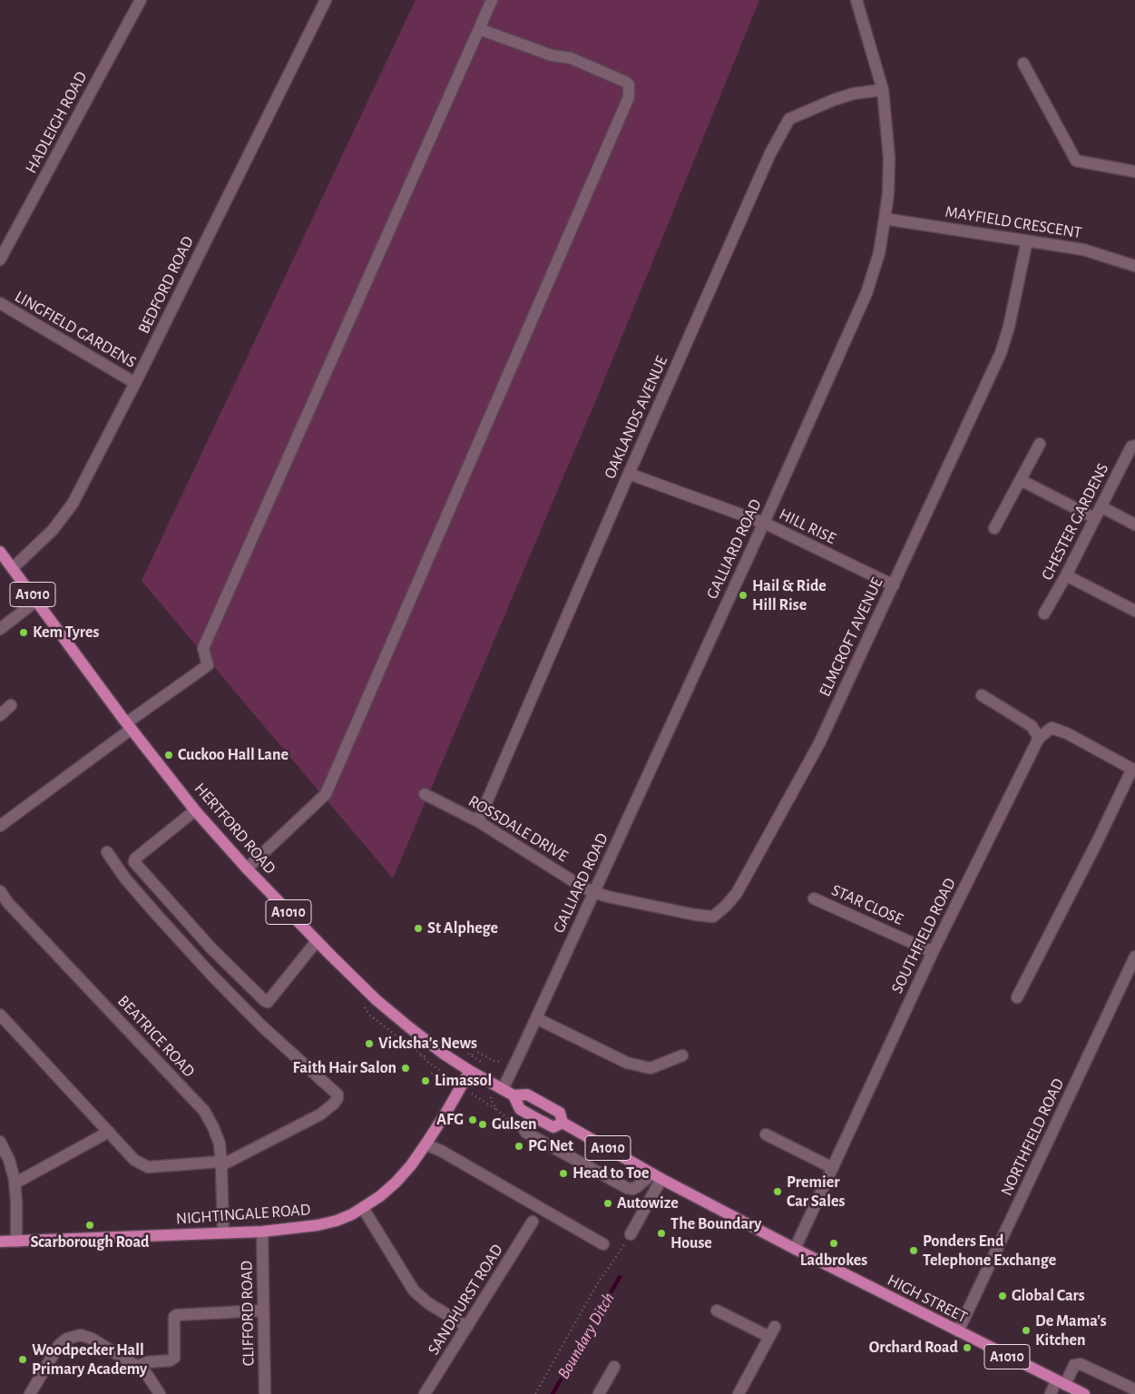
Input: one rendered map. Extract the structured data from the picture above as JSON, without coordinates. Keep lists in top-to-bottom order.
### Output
{
  "streets": {
    "main road": [
      "A1010",
      "HERTFORD ROAD",
      "NIGHTINGALE ROAD",
      "HIGH STREET"
    ],
    "street": [
      "HADLEIGH ROAD",
      "MAYFIELD CRESCENT",
      "BEDFORD ROAD",
      "LINGFIELD GARDENS",
      "OAKLANDS AVENUE",
      "CHESTER GARDENS",
      "HILL RISE",
      "GALLIARD ROAD",
      "ELMCROFT AVENUE",
      "ROSSDALE DRIVE",
      "STAR CLOSE",
      "SOUTHFIELD ROAD",
      "BEATRICE ROAD",
      "NORTHFIELD ROAD",
      "SANDHURST ROAD",
      "CLIFFORD ROAD"
    ]
  },
  "crossings": [
    ["MAYFIELD CRESCENT", "GALLIARD ROAD"],
    ["MAYFIELD CRESCENT", "ELMCROFT AVENUE"],
    ["BEDFORD ROAD", "LINGFIELD GARDENS"],
    ["BEDFORD ROAD", "HERTFORD ROAD"],
    ["OAKLANDS AVENUE", "HILL RISE"],
    ["OAKLANDS AVENUE", "GALLIARD ROAD"],
    ["OAKLANDS AVENUE", "ROSSDALE DRIVE"],
    ["HILL RISE", "GALLIARD ROAD"],
    ["HILL RISE", "ELMCROFT AVENUE"],
    ["GALLIARD ROAD", "ELMCROFT AVENUE"],
    ["GALLIARD ROAD", "HERTFORD ROAD"],
    ["GALLIARD ROAD", "ROSSDALE DRIVE"],
    ["ELMCROFT AVENUE", "ROSSDALE DRIVE"],
    ["HERTFORD ROAD", "NIGHTINGALE ROAD"],
    ["HERTFORD ROAD", "HIGH STREET"],
    ["STAR CLOSE", "SOUTHFIELD ROAD"],
    ["SOUTHFIELD ROAD", "HIGH STREET"],
    ["BEATRICE ROAD", "NIGHTINGALE ROAD"],
    ["NORTHFIELD ROAD", "HIGH STREET"],
    ["NIGHTINGALE ROAD", "CLIFFORD ROAD"]
  ],
  "water": ["Boundary Ditch"],
  "places": [
    "Hail & Ride Hill Rise",
    "Kem Tyres",
    "Cuckoo Hall Lane",
    "St Alphege",
    "Vicksha's News",
    "Faith Hair Salon",
    "Limassol",
    "AFG",
    "Gulsen",
    "PG Net",
    "Head to Toe",
    "Premier Car Sales",
    "Autowize",
    "Scarborough Road",
    "The Boundary House",
    "Ladbrokes",
    "Ponders End Telephone Exchange",
    "Global Cars",
    "De Mama's Kitchen",
    "Orchard Road",
    "Woodpecker Hall Primary Academy"
  ]
}
